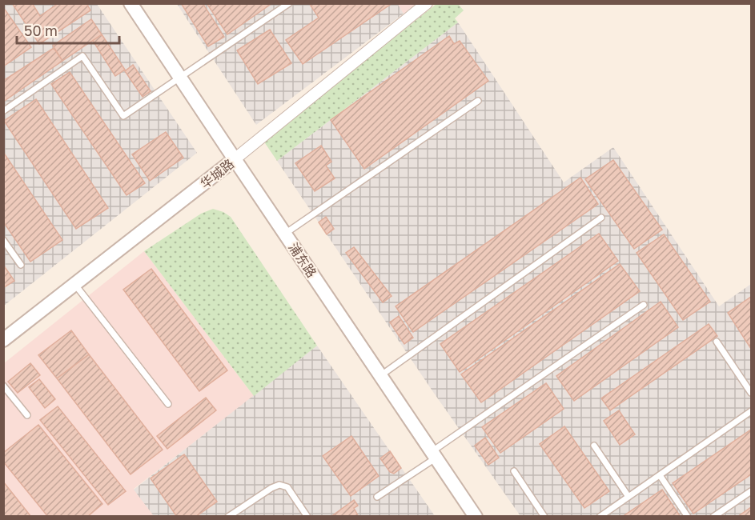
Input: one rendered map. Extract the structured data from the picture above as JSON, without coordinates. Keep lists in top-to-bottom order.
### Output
{
  "streets": {
    "street": ["华城路", "浦东路"]
  },
  "crossings": [
    ["华城路", "浦东路"]
  ],
  "scale_bar": "50 m"
}
